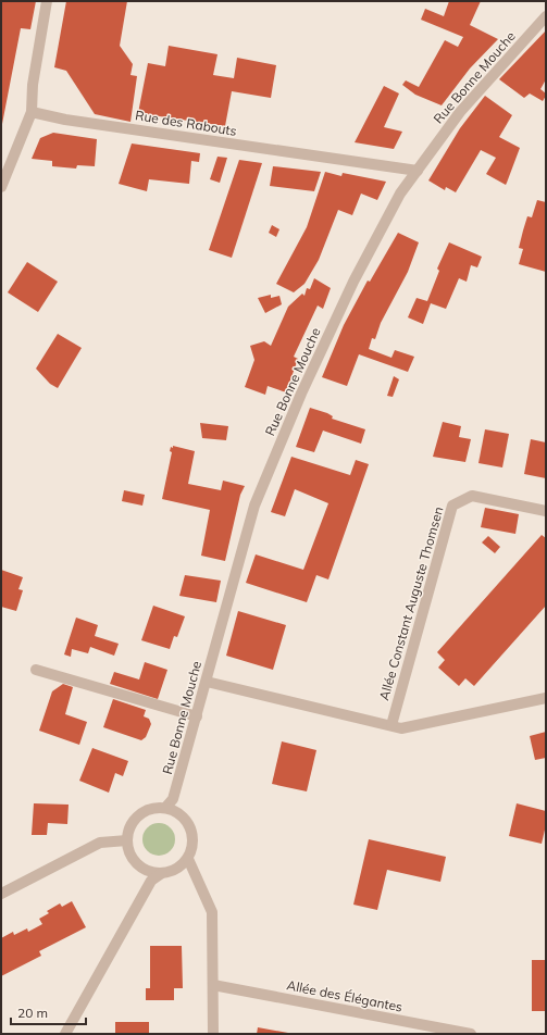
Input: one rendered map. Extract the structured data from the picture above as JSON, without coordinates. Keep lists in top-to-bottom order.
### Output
{
  "streets": {
    "street": [
      "Rue Bonne Mouche",
      "Rue des Rabouts",
      "Allée Constant Auguste Thomsen",
      "Allée des Élégantes"
    ]
  },
  "crossings": [
    ["Rue Bonne Mouche", "Rue des Rabouts"]
  ],
  "scale_bar": "20 m"
}
